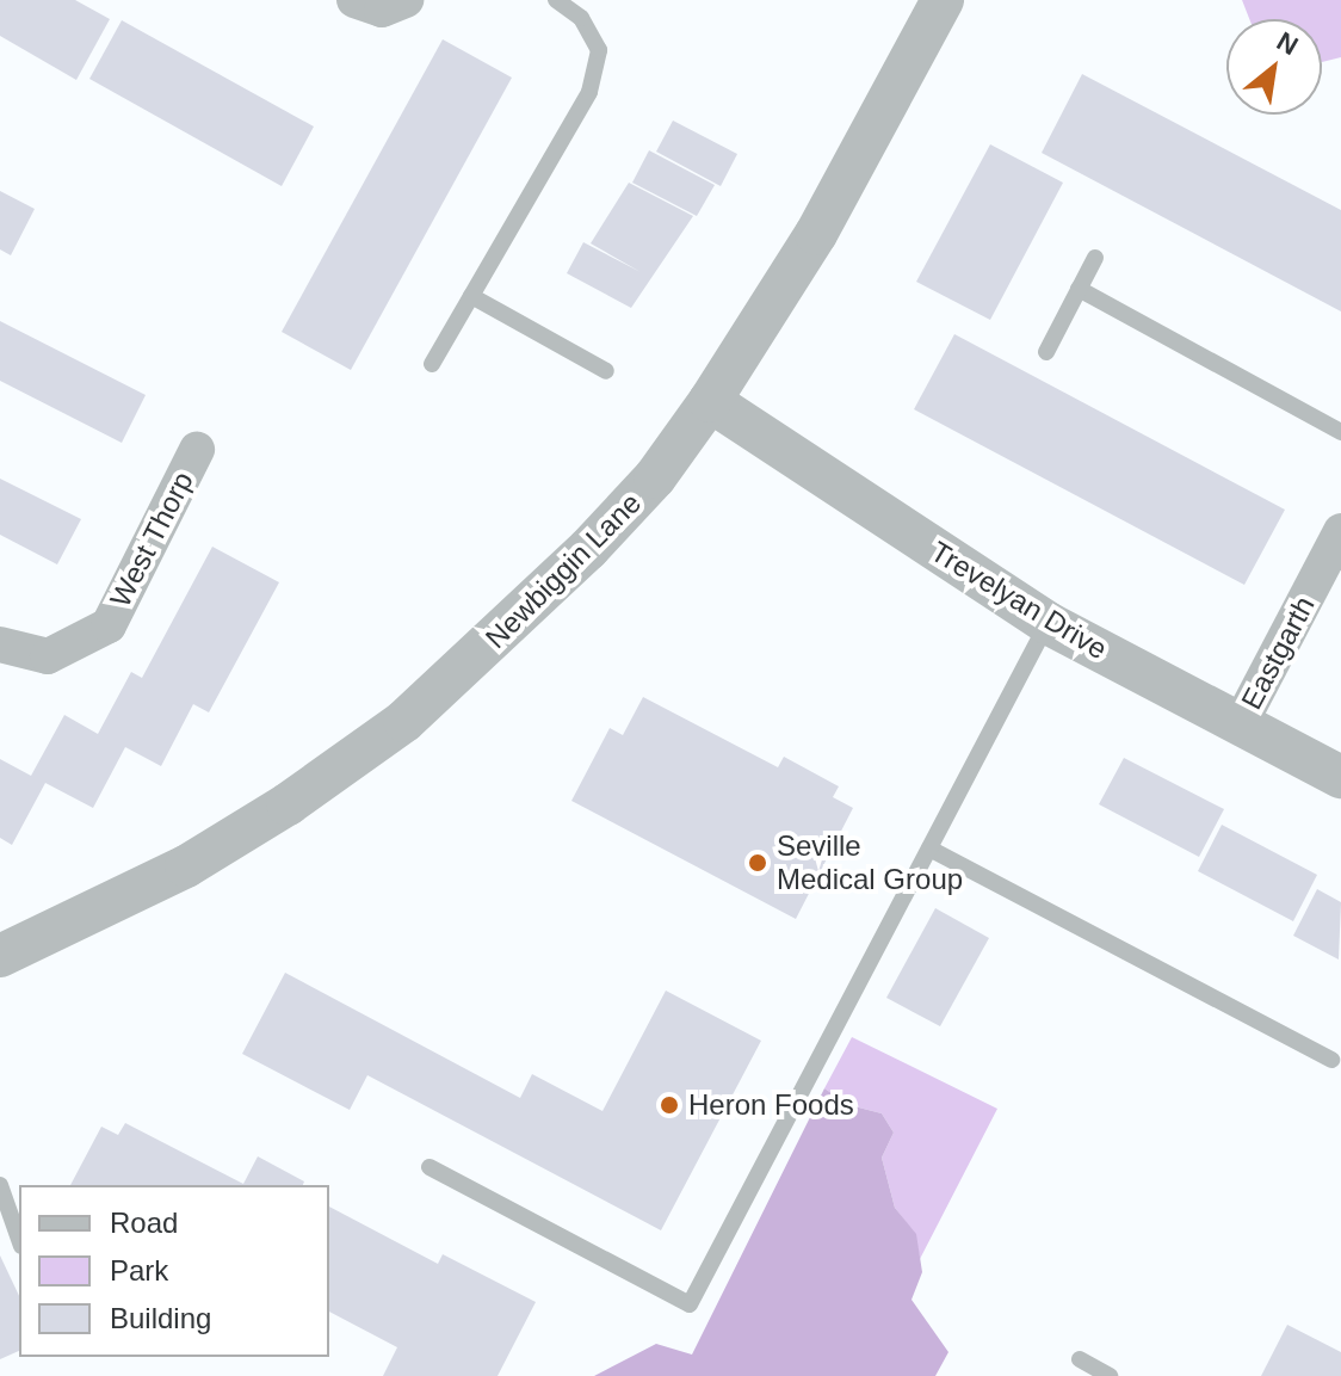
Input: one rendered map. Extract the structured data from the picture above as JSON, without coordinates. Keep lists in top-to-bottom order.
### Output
{
  "streets": {
    "street": [
      "West Thorp",
      "Newbiggin Lane",
      "Trevelyan Drive",
      "Eastgarth"
    ]
  },
  "crossings": [
    ["Newbiggin Lane", "Trevelyan Drive"],
    ["Trevelyan Drive", "Eastgarth"]
  ],
  "places": ["Seville Medical Group", "Heron Foods"],
  "legend": ["Road", "Park", "Building"],
  "north": "top right"
}
